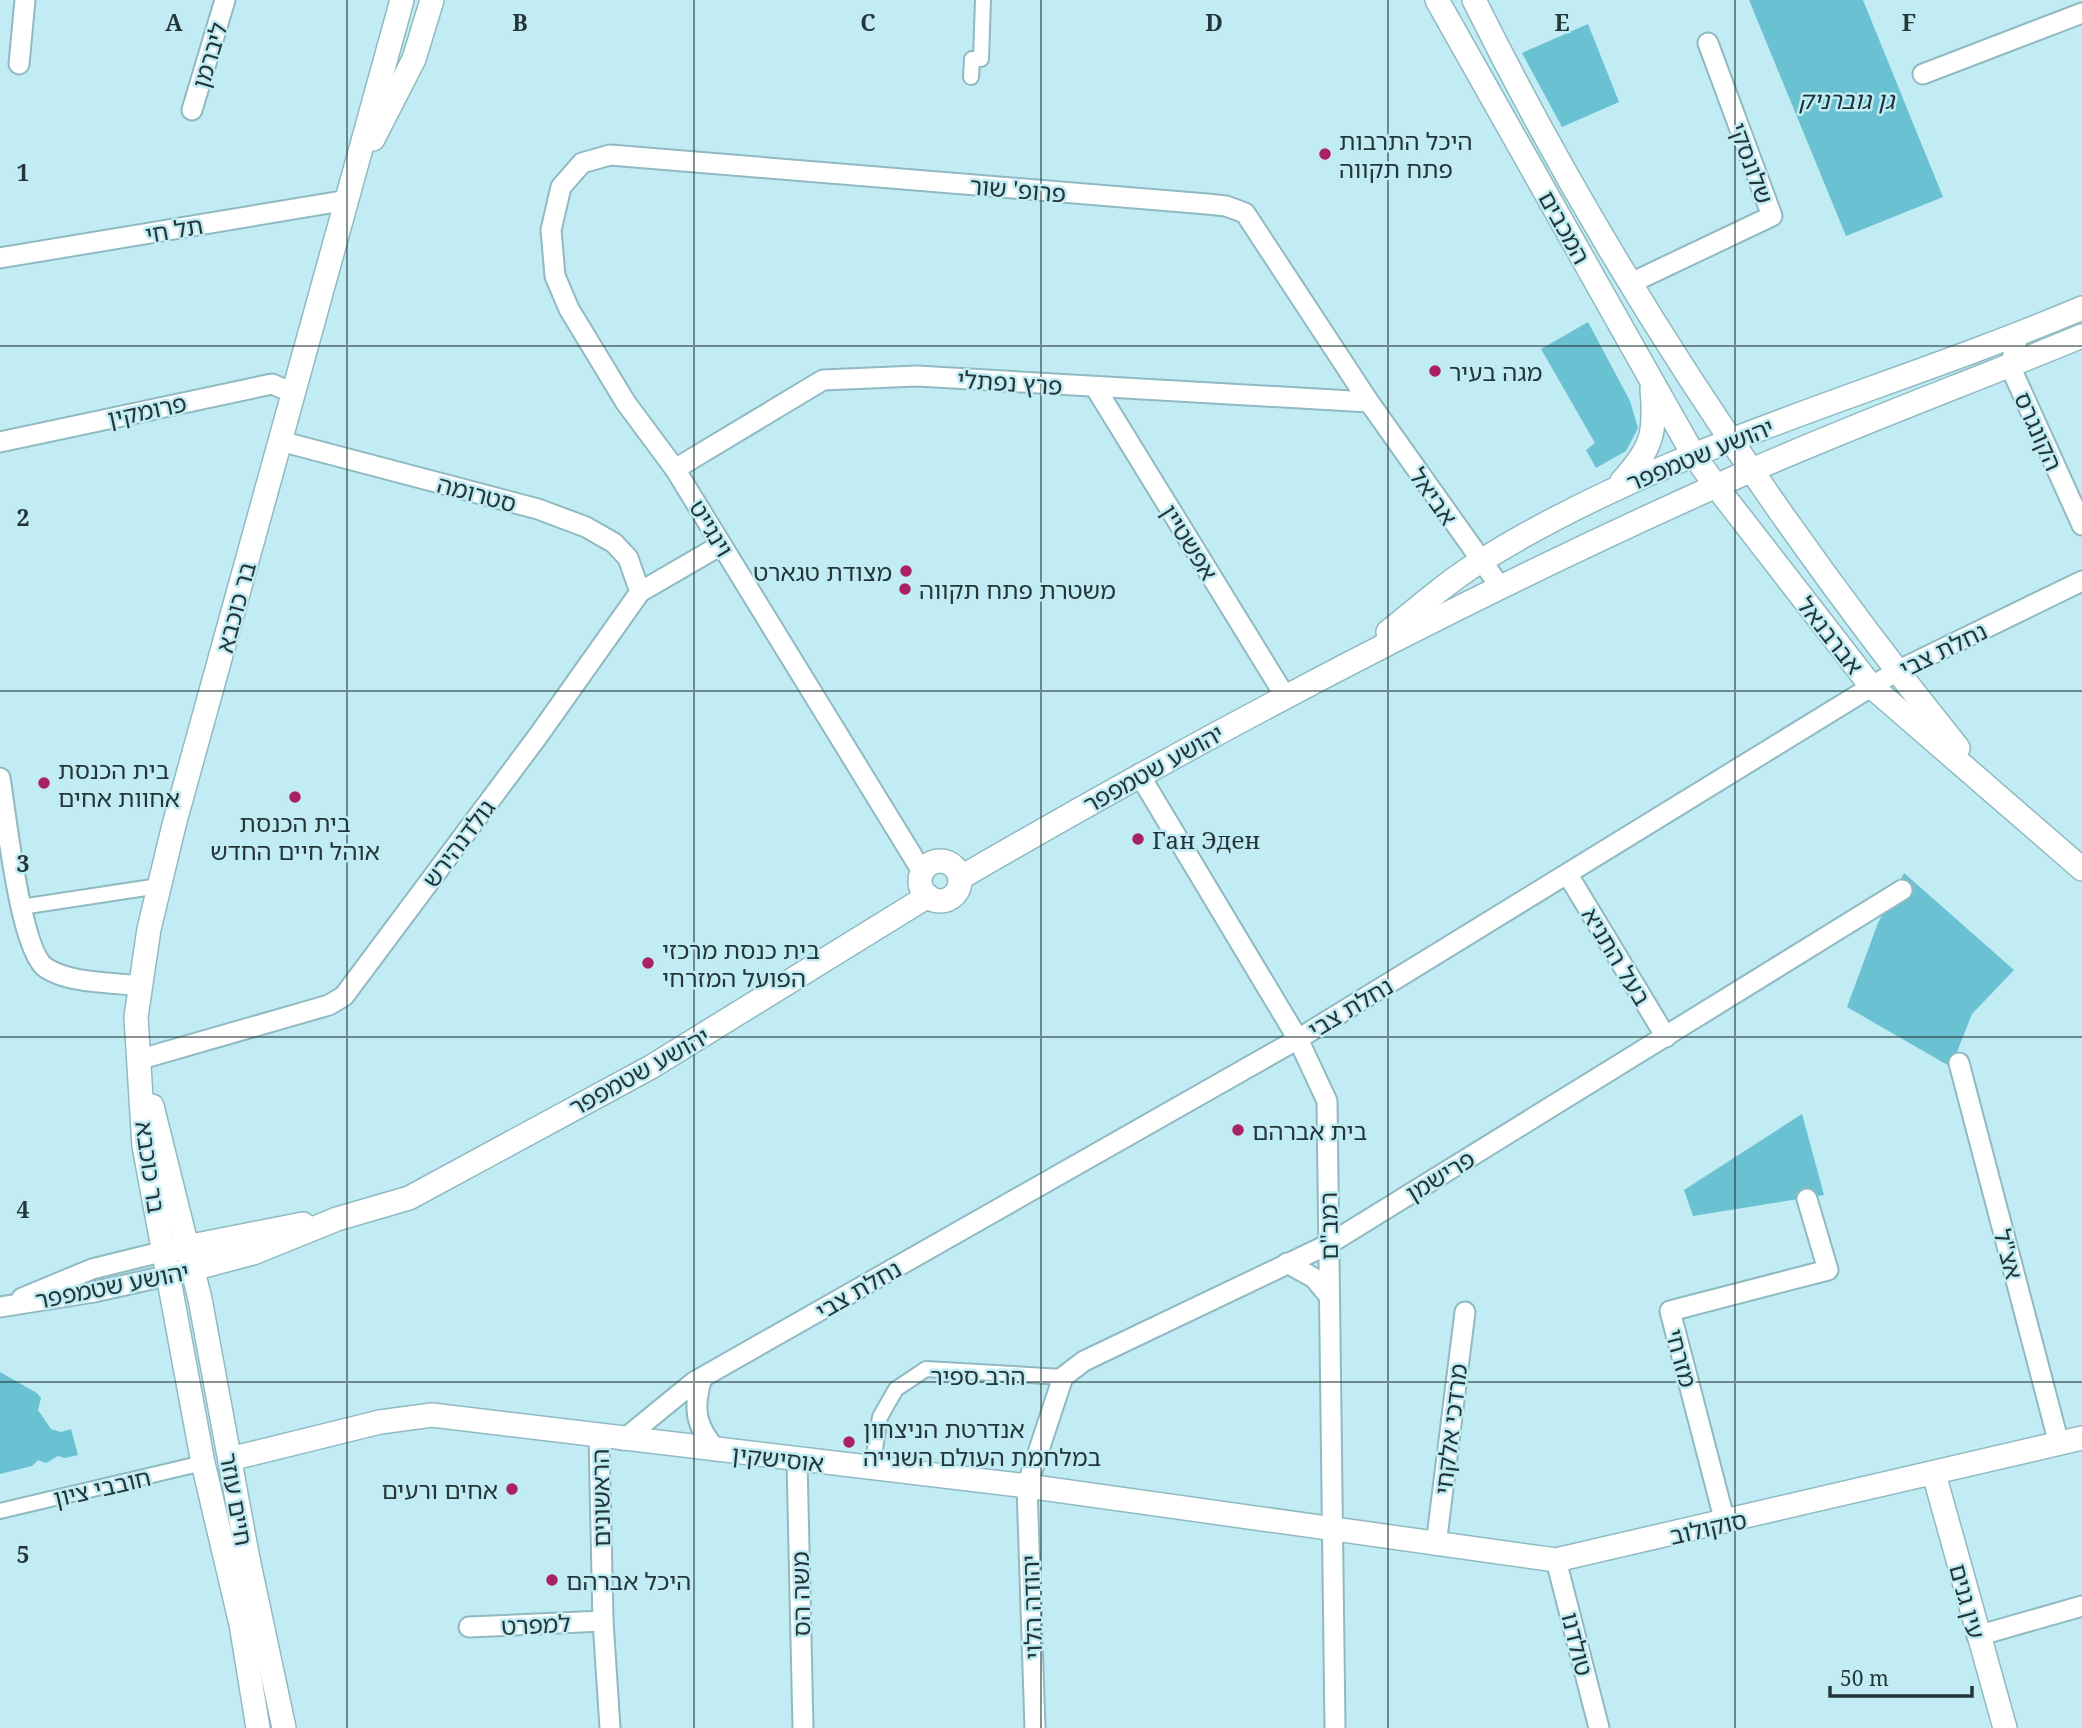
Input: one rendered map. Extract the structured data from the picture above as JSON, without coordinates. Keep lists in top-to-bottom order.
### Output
{
  "streets": {
    "street": [
      "ליברמן",
      "שלונסקי",
      "פרופ' שור",
      "המכבים",
      "תל חי",
      "פרץ נפתלי",
      "פרומקין",
      "הקונגרס",
      "יהושע שטמפפר",
      "סטרומה",
      "אביאל",
      "וינגייט",
      "אפשטיין",
      "בר כוכבא",
      "אברבנאל",
      "נחלת צבי",
      "גולדנהירש",
      "בעל התניא",
      "פרישמן",
      "רמב\"ם",
      "אצ\"ל",
      "מזרחי",
      "הרב ספיר",
      "מרדכי אלקחי",
      "אוסישקין",
      "חובבי ציון",
      "הראשונים",
      "חיים עוזר",
      "סוקולוב",
      "משה הס",
      "עין גנים",
      "יהודה הלוי",
      "למפרט",
      "טולדנו"
    ]
  },
  "crossings": [
    ["שלונסקי", "המכבים"],
    ["פרופ' שור", "פרץ נפתלי"],
    ["פרופ' שור", "אביאל"],
    ["פרופ' שור", "וינגייט"],
    ["המכבים", "יהושע שטמפפר"],
    ["המכבים", "אברבנאל"],
    ["תל חי", "בר כוכבא"],
    ["פרץ נפתלי", "אביאל"],
    ["פרץ נפתלי", "וינגייט"],
    ["פרץ נפתלי", "אפשטיין"],
    ["פרומקין", "בר כוכבא"],
    ["הקונגרס", "יהושע שטמפפר"],
    ["יהושע שטמפפר", "אביאל"],
    ["יהושע שטמפפר", "וינגייט"],
    ["יהושע שטמפפר", "אפשטיין"],
    ["יהושע שטמפפר", "בר כוכבא"],
    ["יהושע שטמפפר", "אברבנאל"],
    ["יהושע שטמפפר", "רמב\"ם"],
    ["יהושע שטמפפר", "חיים עוזר"],
    ["סטרומה", "בר כוכבא"],
    ["סטרומה", "גולדנהירש"],
    ["וינגייט", "גולדנהירש"],
    ["בר כוכבא", "גולדנהירש"],
    ["בר כוכבא", "חיים עוזר"],
    ["אברבנאל", "נחלת צבי"],
    ["נחלת צבי", "בעל התניא"],
    ["נחלת צבי", "רמב\"ם"],
    ["נחלת צבי", "אוסישקין"],
    ["בעל התניא", "פרישמן"],
    ["פרישמן", "רמב\"ם"],
    ["פרישמן", "הרב ספיר"],
    ["רמב\"ם", "אוסישקין"],
    ["רמב\"ם", "סוקולוב"],
    ["אצ\"ל", "סוקולוב"],
    ["מזרחי", "סוקולוב"],
    ["הרב ספיר", "אוסישקין"],
    ["מרדכי אלקחי", "סוקולוב"],
    ["אוסישקין", "הראשונים"],
    ["אוסישקין", "חיים עוזר"],
    ["אוסישקין", "סוקולוב"],
    ["אוסישקין", "משה הס"],
    ["אוסישקין", "יהודה הלוי"],
    ["חובבי ציון", "חיים עוזר"],
    ["הראשונים", "למפרט"],
    ["סוקולוב", "עין גנים"],
    ["סוקולוב", "טולדנו"]
  ],
  "parks": ["גן גוברניק"],
  "places": [
    "היכל התרבות פתח תקווה",
    "מגה בעיר",
    "מצודת טגארט",
    "משטרת פתח תקווה",
    "בית הכנסת אחוות אחים",
    "בית הכנסת אוהל חיים החדש",
    "Ган Эден",
    "בית כנסת מרכזי הפועל המזרחי",
    "בית אברהם",
    "אנדרטת הניצחון במלחמת העולם השנייה",
    "אחים ורעים",
    "היכל אברהם"
  ],
  "scale_bar": "50 m",
  "grid": {
    "columns": [
      "A",
      "B",
      "C",
      "D",
      "E",
      "F"
    ],
    "rows": [
      "1",
      "2",
      "3",
      "4",
      "5"
    ]
  }
}
